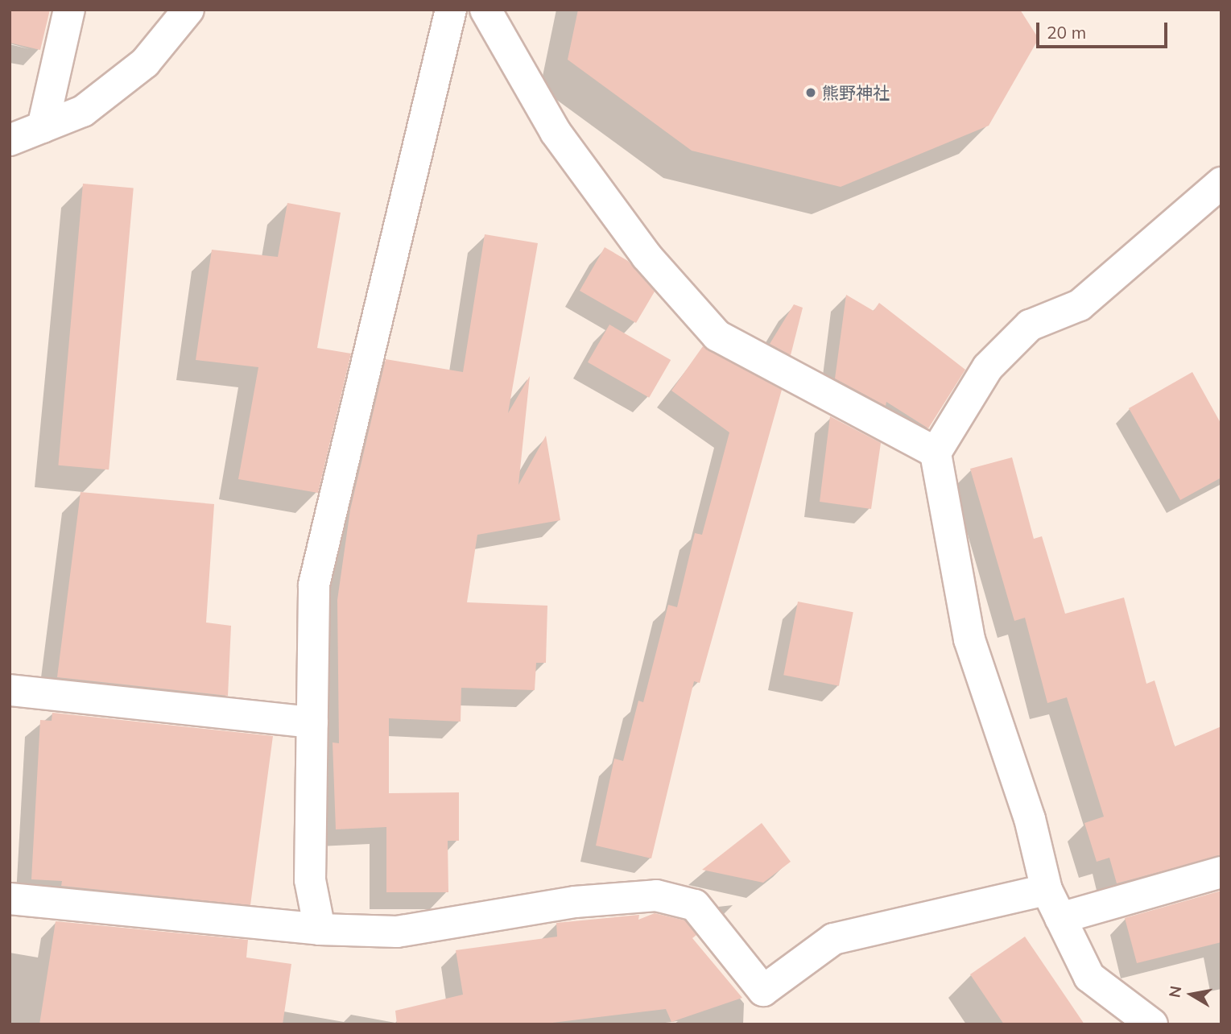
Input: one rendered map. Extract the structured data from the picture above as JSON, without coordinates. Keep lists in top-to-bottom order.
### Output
{
  "places": ["熊野神社"],
  "scale_bar": "20 m",
  "north": "left"
}
